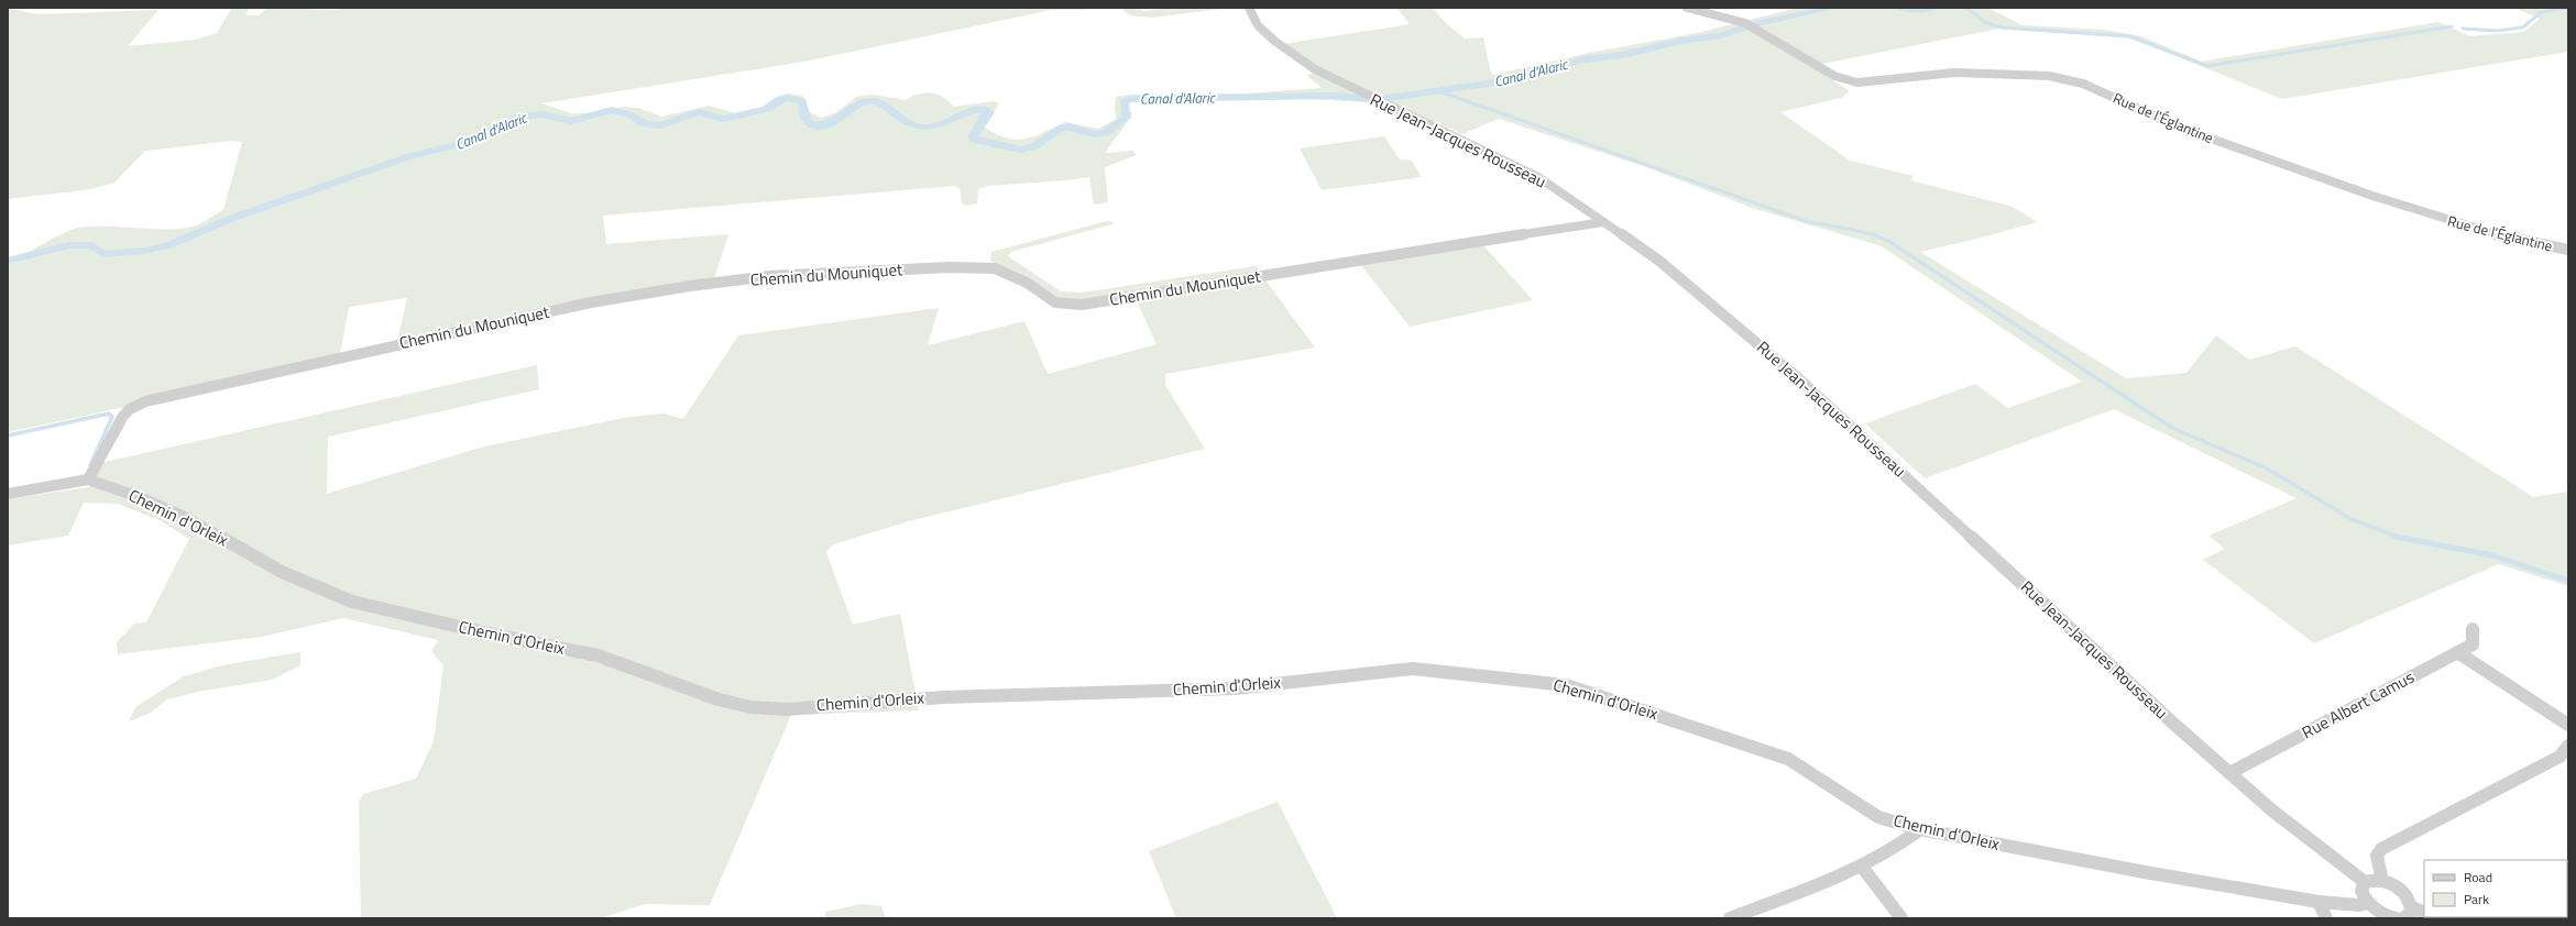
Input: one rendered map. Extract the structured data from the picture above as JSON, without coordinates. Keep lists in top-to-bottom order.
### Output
{
  "streets": {
    "street": [
      "Rue de l'Églantine",
      "Rue Jean-Jacques Rousseau",
      "Chemin du Mouniquet",
      "Chemin d'Orleix",
      "Rue Albert Camus"
    ]
  },
  "crossings": [
    ["Rue Jean-Jacques Rousseau", "Chemin du Mouniquet"],
    ["Rue Jean-Jacques Rousseau", "Rue Albert Camus"],
    ["Chemin du Mouniquet", "Chemin d'Orleix"]
  ],
  "water": ["Canal d'Alaric"],
  "legend": ["Road", "Park"]
}
